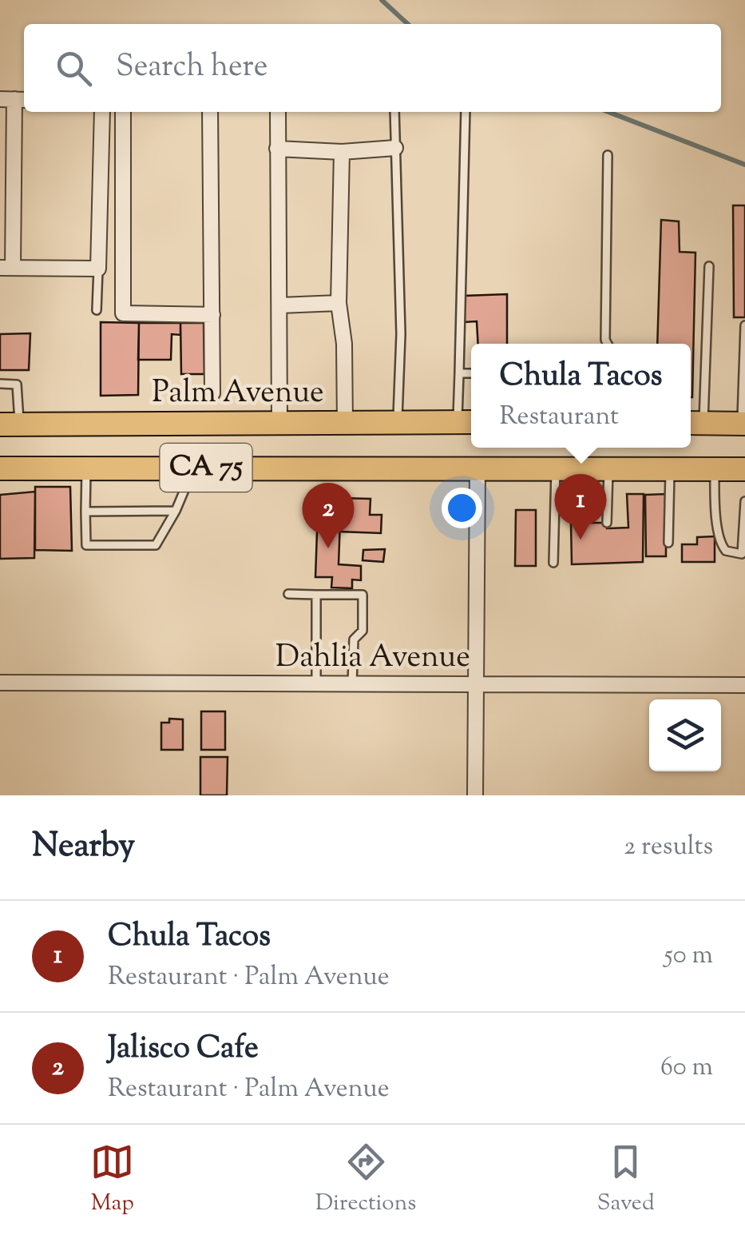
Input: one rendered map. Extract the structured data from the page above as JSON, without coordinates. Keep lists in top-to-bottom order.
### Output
{
  "streets": {
    "highway": ["Palm Avenue", "CA 75"],
    "street": ["Dahlia Avenue"]
  },
  "page": {
    "search": "Search here",
    "popup": ["Chula Tacos", "Restaurant"],
    "pins": ["1", "2"],
    "heading": ["Nearby", "2 results"],
    "list": [
      {
        "mark": "1",
        "name": "Chula Tacos",
        "note": "Restaurant · Palm Avenue",
        "value": "50 m"
      },
      {
        "mark": "2",
        "name": "Jalisco Cafe",
        "note": "Restaurant · Palm Avenue",
        "value": "60 m"
      }
    ],
    "nav": ["Map", "Directions", "Saved"]
  }
}
